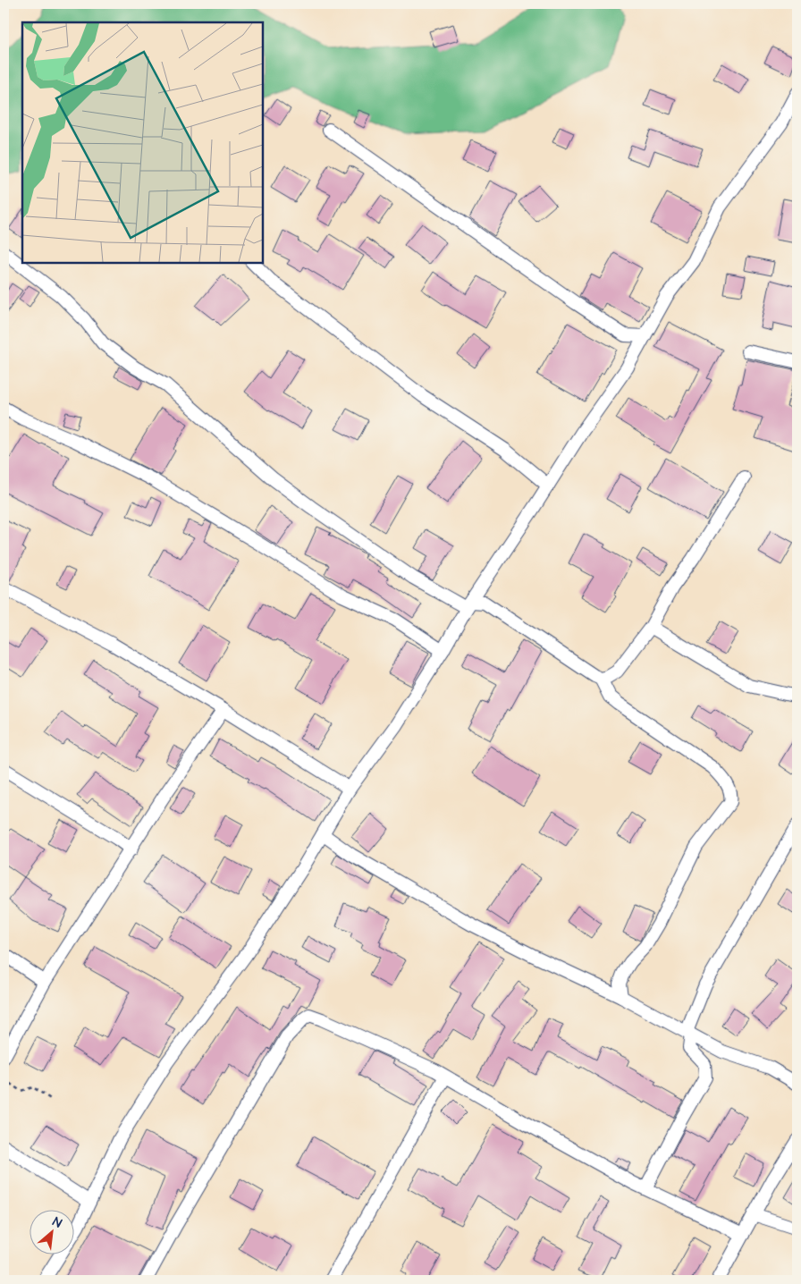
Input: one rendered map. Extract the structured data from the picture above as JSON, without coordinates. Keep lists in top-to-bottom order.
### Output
{
  "north": "top right"
}
